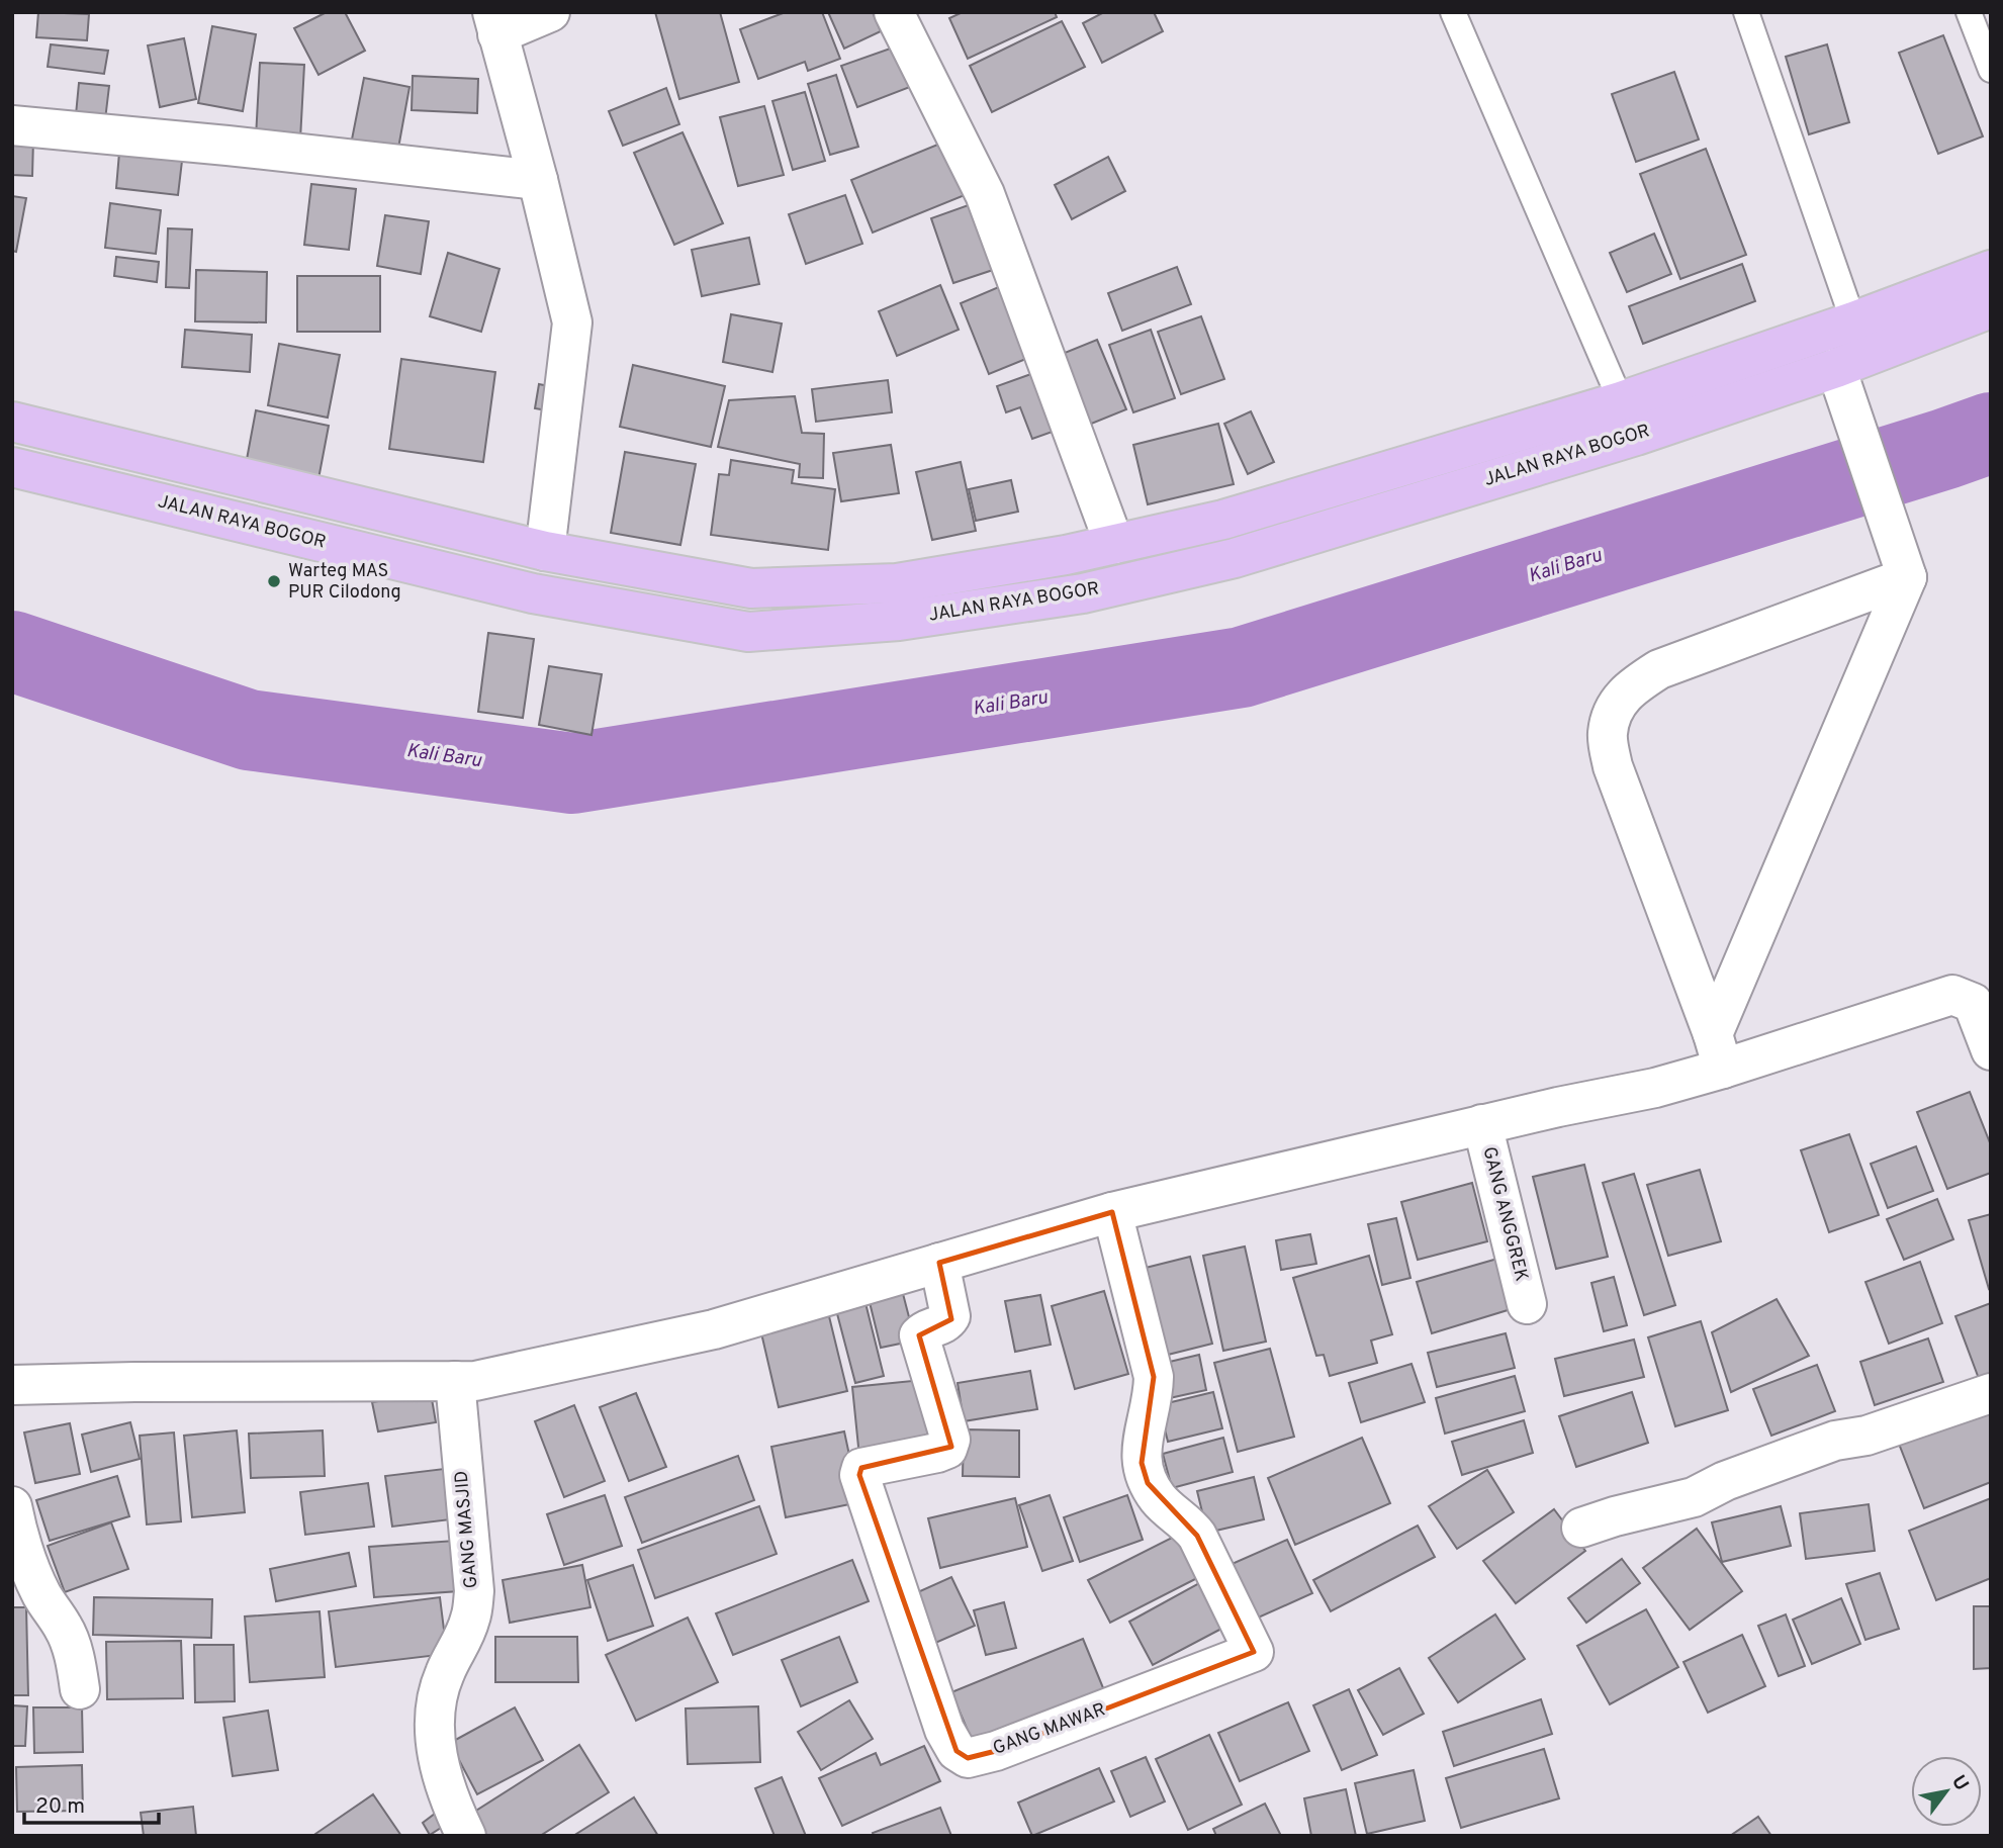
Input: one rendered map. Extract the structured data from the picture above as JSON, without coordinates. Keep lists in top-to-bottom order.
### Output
{
  "streets": {
    "highway": ["JALAN RAYA BOGOR"],
    "street": ["GANG ANGGREK", "GANG MASJID", "GANG MAWAR"]
  },
  "water": ["Kali Baru"],
  "places": ["Warteg MAS PUR Cilodong"],
  "scale_bar": "20 m",
  "north": "top right"
}
